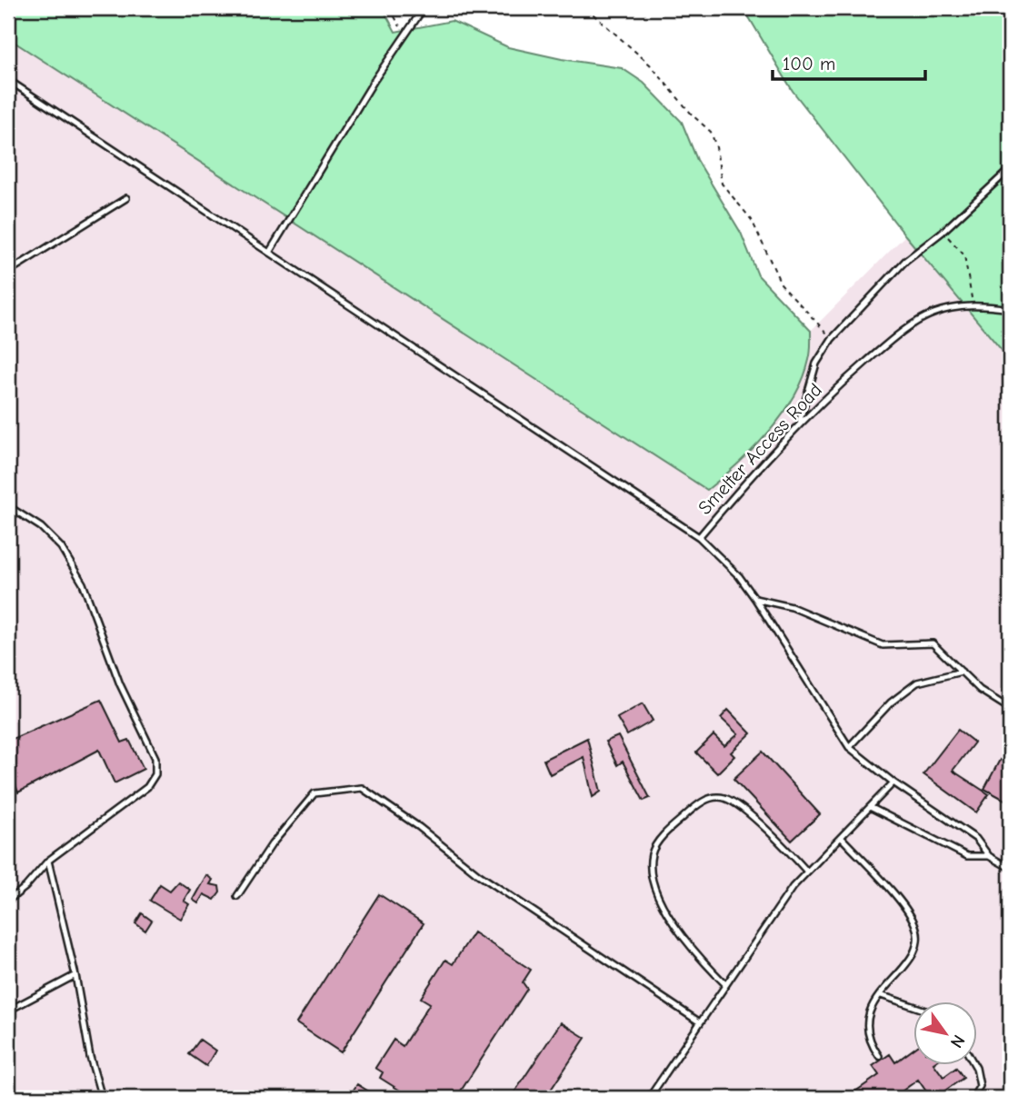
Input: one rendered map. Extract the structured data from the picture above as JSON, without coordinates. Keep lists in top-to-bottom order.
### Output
{
  "streets": {
    "lane": ["Smelter Access Road"]
  },
  "scale_bar": "100 m",
  "north": "bottom right"
}
